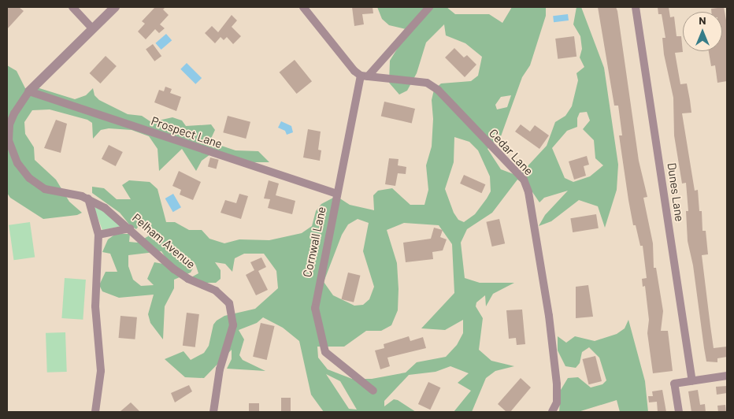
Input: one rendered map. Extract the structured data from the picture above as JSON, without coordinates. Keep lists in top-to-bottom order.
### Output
{
  "streets": {
    "street": [
      "Prospect Lane",
      "Cedar Lane",
      "Dunes Lane",
      "Pelham Avenue",
      "Cornwall Lane"
    ]
  },
  "crossings": [
    ["Prospect Lane", "Pelham Avenue"],
    ["Prospect Lane", "Cornwall Lane"],
    ["Cedar Lane", "Cornwall Lane"]
  ],
  "north": "top"
}
